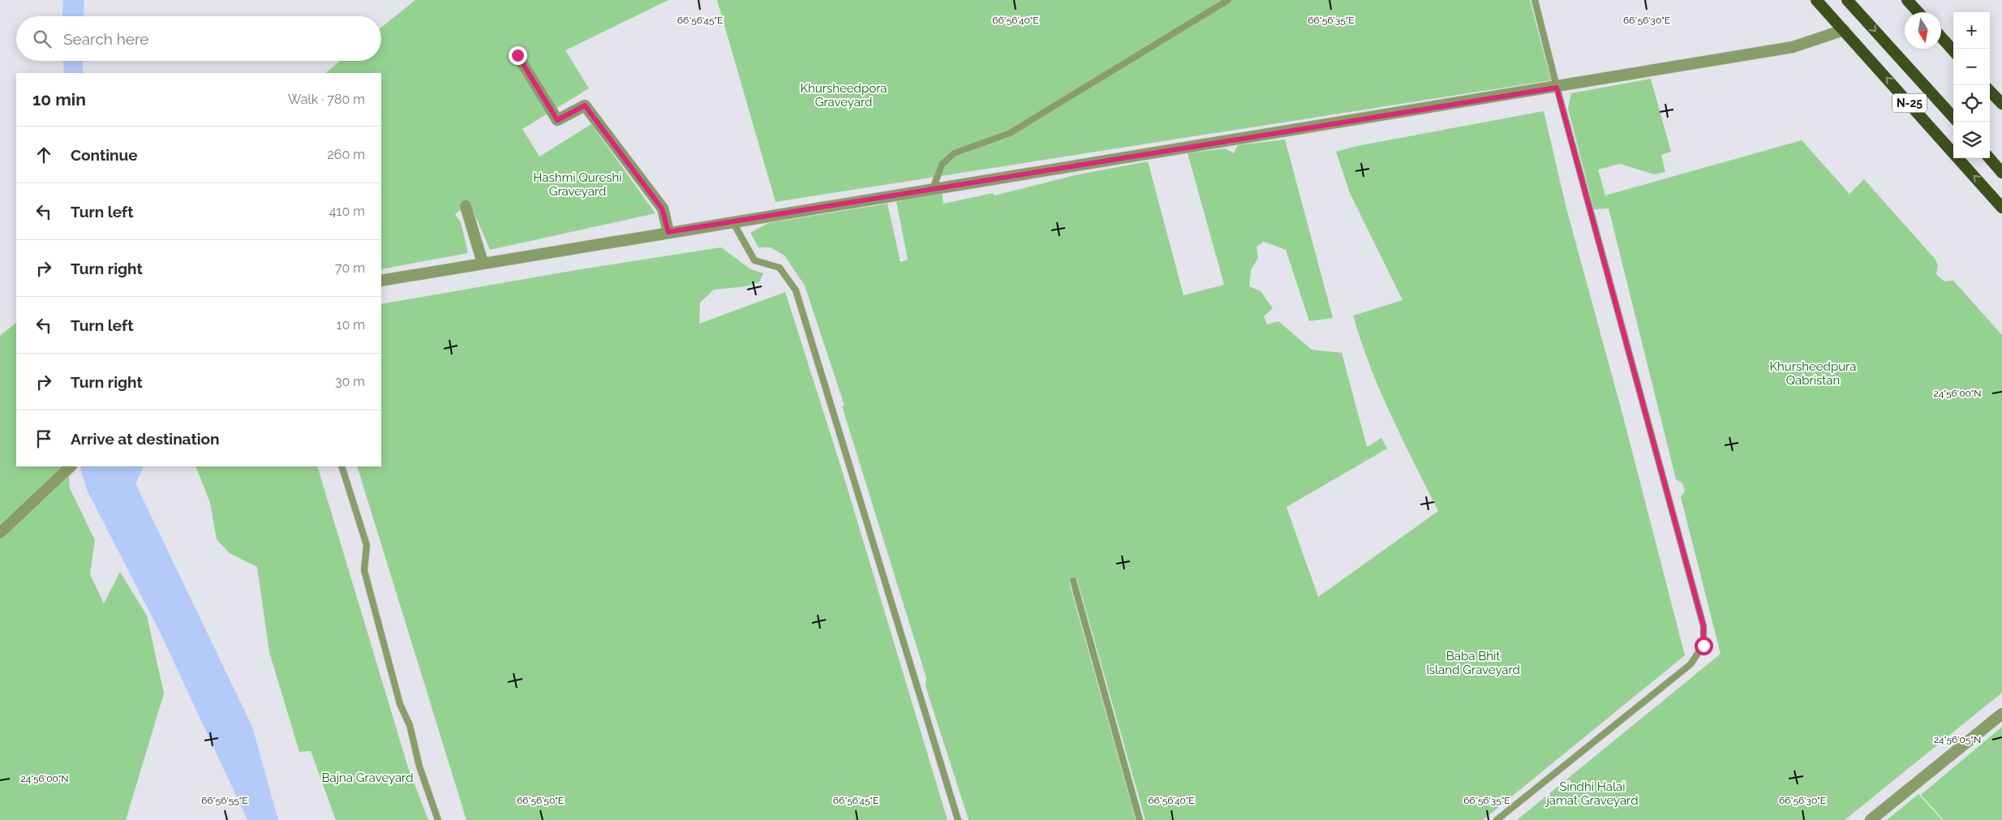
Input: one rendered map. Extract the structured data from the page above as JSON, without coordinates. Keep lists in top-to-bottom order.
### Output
{
  "streets": {
    "highway": ["N-25"]
  },
  "parks": [
    "Khursheedpora Graveyard",
    "Hashmi Qureshi Graveyard",
    "Khursheedpura Qabristan",
    "Baba Bhit Island Graveyard",
    "Bajna Graveyard",
    "Sindhi Halai jamat Graveyard"
  ],
  "north": "bottom",
  "page": {
    "map_buttons": ["+", "−"],
    "search": "Search here",
    "heading": ["10 min", "Walk · 780 m"],
    "list": [
      ["Continue", "260 m"],
      ["Turn left", "410 m"],
      ["Turn right", "70 m"],
      ["Turn left", "10 m"],
      ["Turn right", "30 m"],
      "Arrive at destination"
    ]
  },
  "coordinates": [
    "66°56'45\"E",
    "66°56'40\"E",
    "66°56'35\"E",
    "66°56'30\"E",
    "24°56'00\"N",
    "24°56'05\"N",
    "66°56'55\"E",
    "66°56'50\"E"
  ]
}
